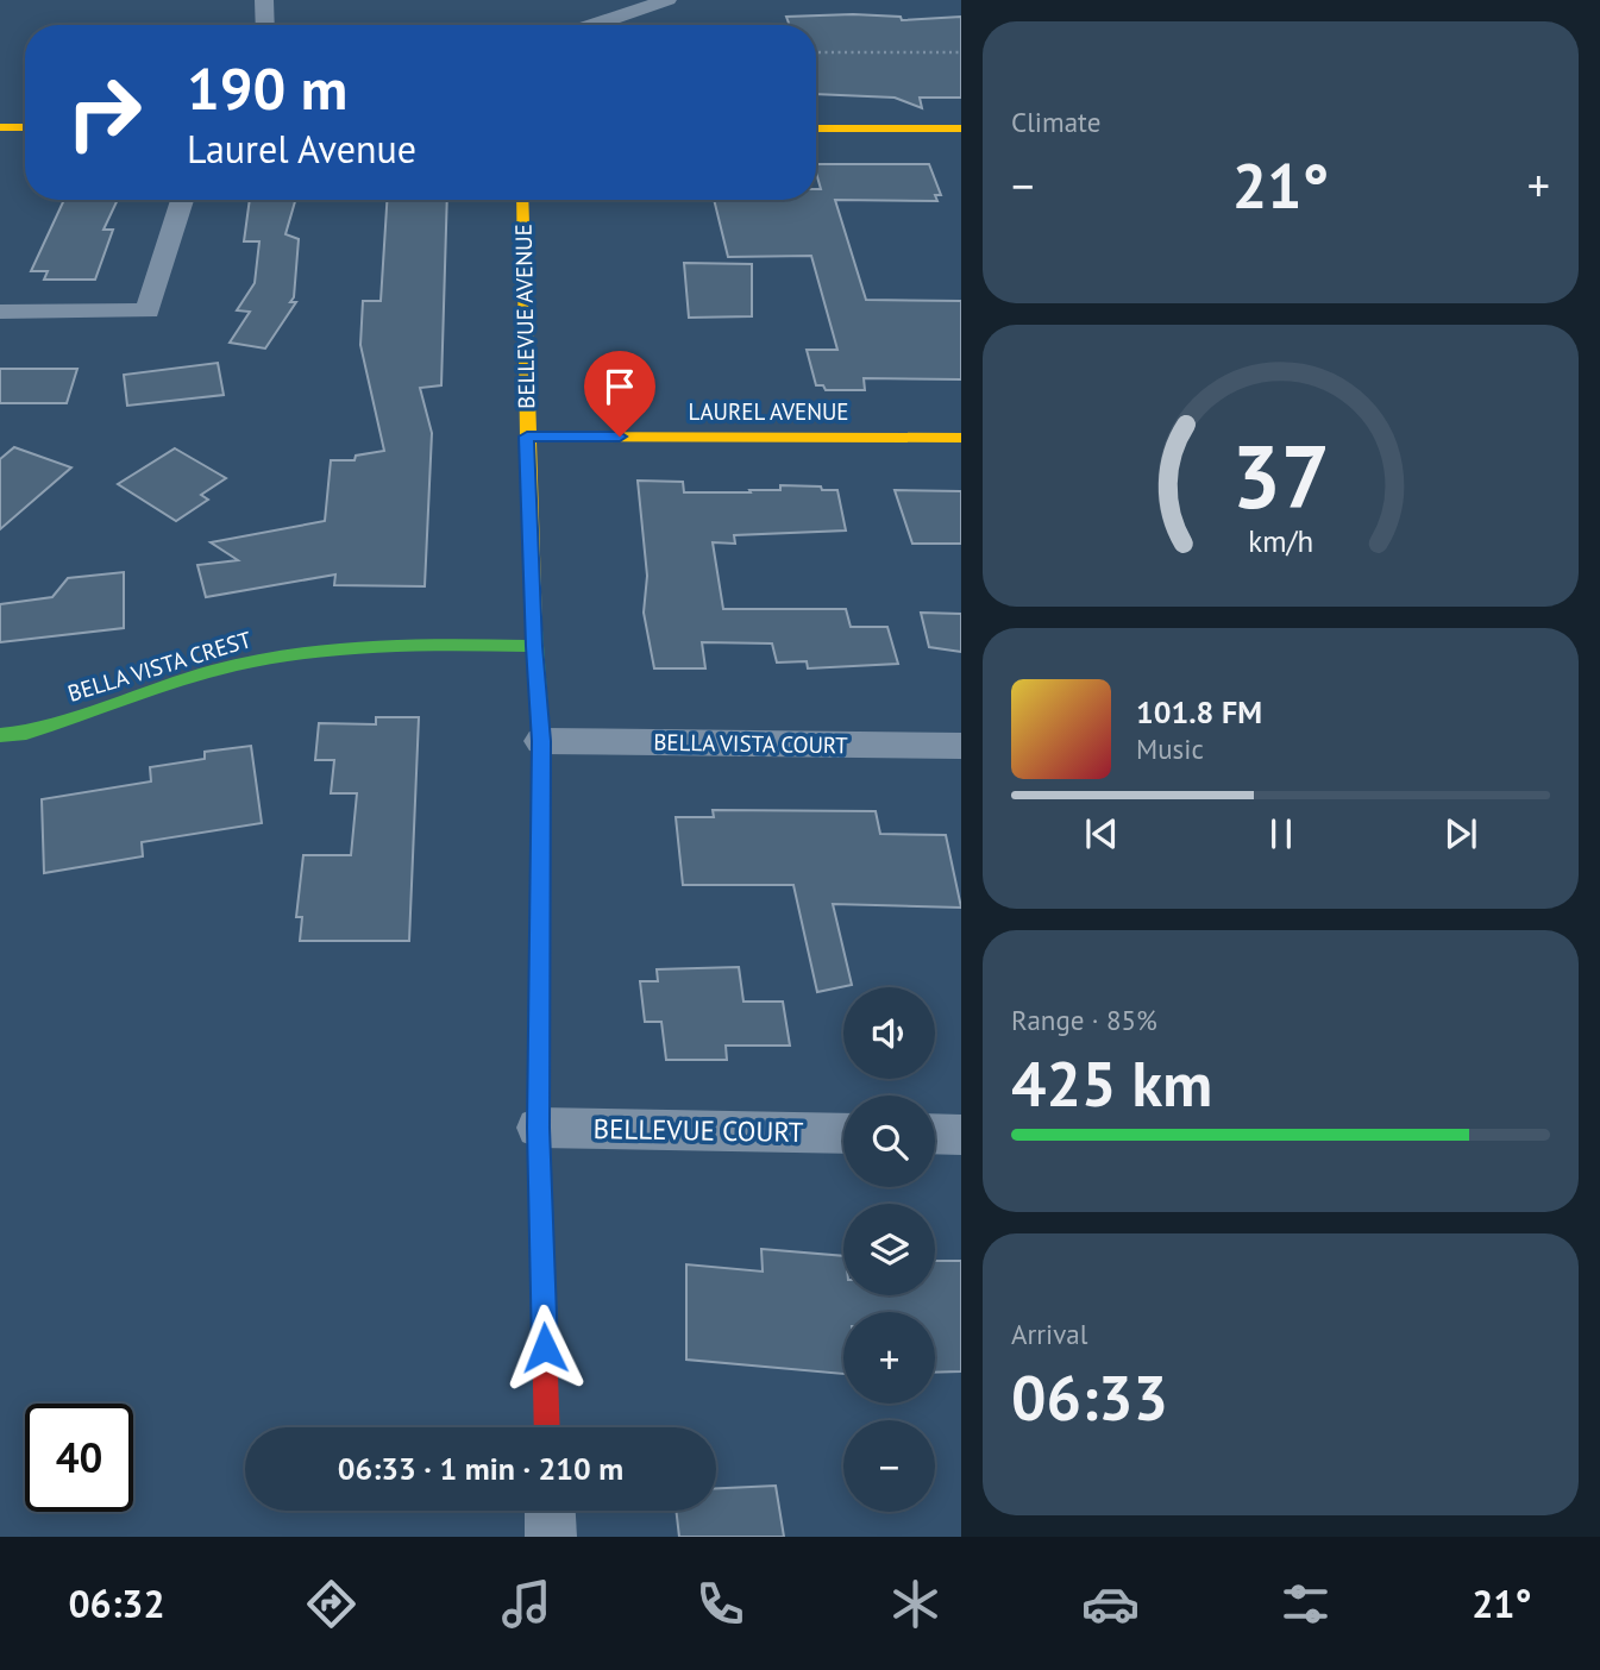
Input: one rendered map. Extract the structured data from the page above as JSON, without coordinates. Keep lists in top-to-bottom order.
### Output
{
  "streets": {
    "street": [
      "BELLEVUE AVENUE",
      "LAUREL AVENUE",
      "BELLA VISTA CREST",
      "BELLA VISTA COURT",
      "BELLEVUE COURT"
    ]
  },
  "crossings": [
    ["BELLEVUE AVENUE", "LAUREL AVENUE"],
    ["BELLEVUE AVENUE", "BELLA VISTA CREST"],
    ["BELLEVUE AVENUE", "BELLA VISTA COURT"],
    ["BELLEVUE AVENUE", "BELLEVUE COURT"]
  ],
  "page": {
    "tile": [
      "Climate",
      ["Range · 85%", "425 km"],
      ["Arrival", "06:33"]
    ],
    "turn": ["190 m", "Laurel Avenue"],
    "heat": ["−", "21°", "+"],
    "song": ["101.8 FM", "Music"],
    "map_buttons": ["+", "−"],
    "limit": "40",
    "trip": "06:33 · 1 min · 210 m",
    "tabs": ["06:32", "21°"],
    "gauge": ["37", "km/h"]
  }
}
